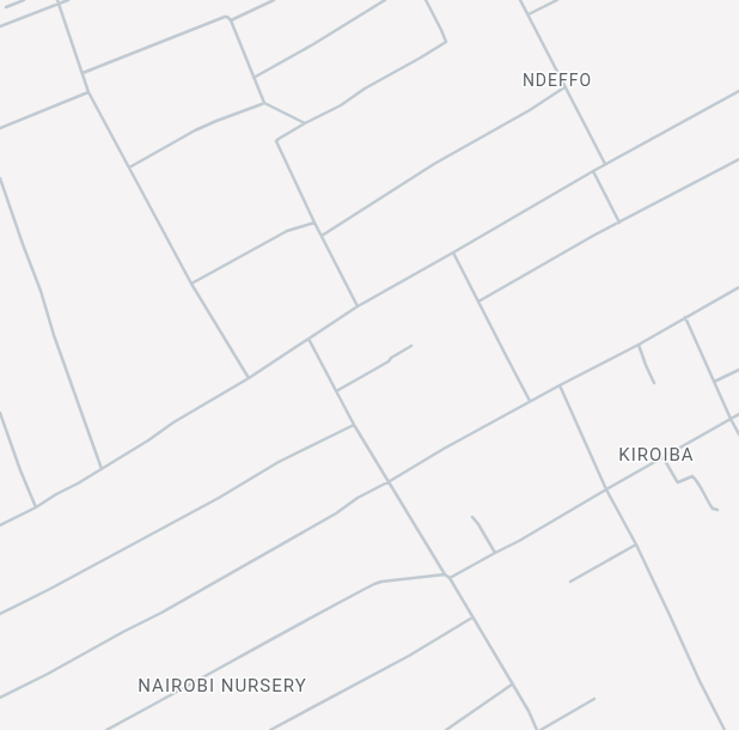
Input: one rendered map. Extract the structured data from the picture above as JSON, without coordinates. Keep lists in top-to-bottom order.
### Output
{
  "districts": ["NDEFFO", "KIROIBA", "NAIROBI NURSERY"]
}
